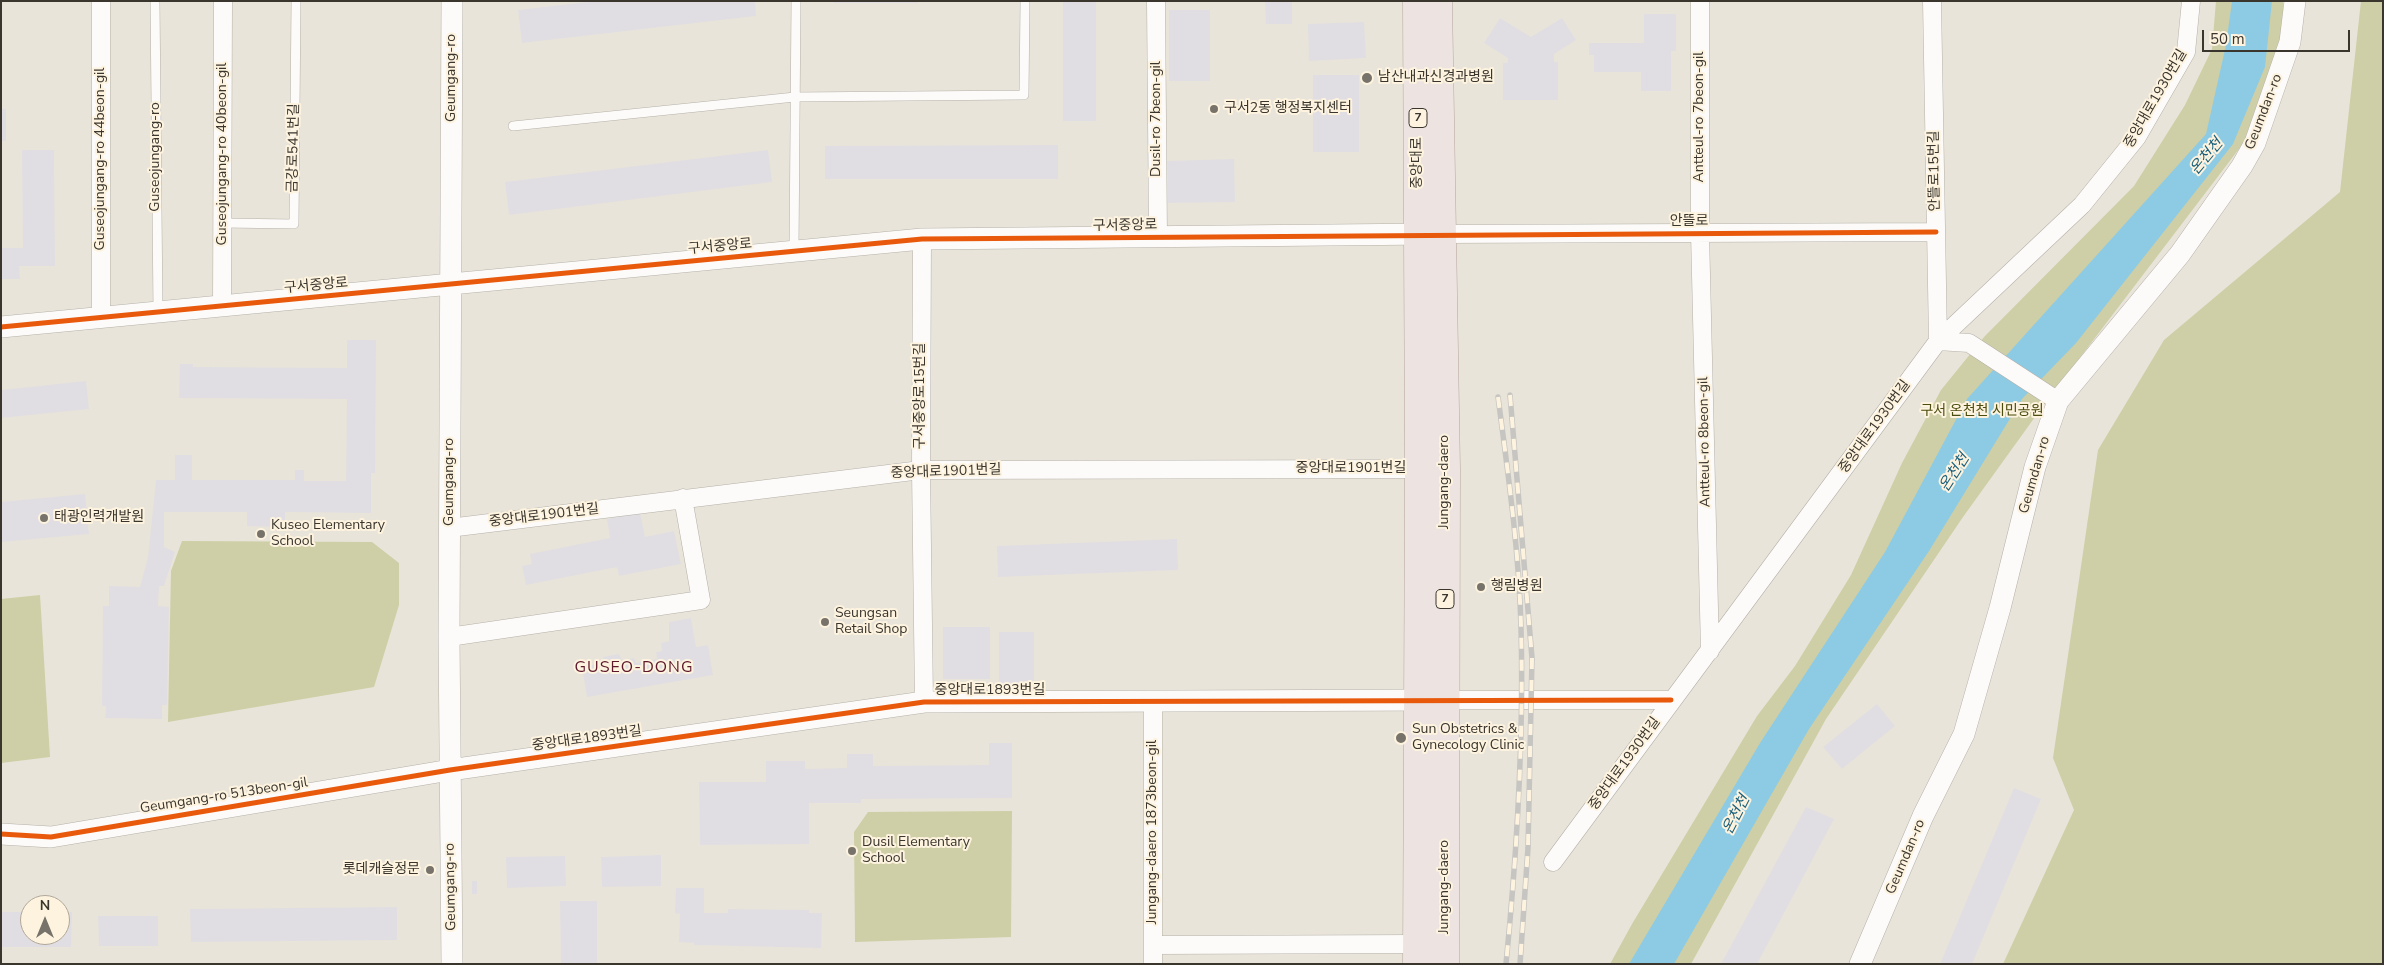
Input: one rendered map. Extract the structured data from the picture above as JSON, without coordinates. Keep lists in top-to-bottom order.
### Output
{
  "streets": {
    "main road": ["7", "중앙대로", "Jungang-daero"],
    "street": [
      "Geumgang-ro",
      "중앙대로1930번길",
      "Geumdan-ro",
      "Antteul-ro 7beon-gil",
      "Dusil-ro 7beon-gil",
      "Guseojungang-ro 40beon-gil",
      "Guseojungang-ro 44beon-gil",
      "안뜰로15번길",
      "안뜰로",
      "구서중앙로",
      "구서중앙로15번길",
      "Antteul-ro 8beon-gil",
      "중앙대로1901번길",
      "중앙대로1893번길",
      "Geumgang-ro 513beon-gil",
      "Jungang-daero 1873beon-gil"
    ],
    "lane": ["금강로541번길", "Guseojungang-ro"]
  },
  "crossings": [
    ["Geumgang-ro", "구서중앙로"],
    ["Geumgang-ro", "중앙대로1901번길"],
    ["Geumgang-ro", "중앙대로1893번길"],
    ["Geumgang-ro", "Geumgang-ro 513beon-gil"],
    ["중앙대로1930번길", "안뜰로15번길"],
    ["중앙대로1930번길", "Antteul-ro 8beon-gil"],
    ["Antteul-ro 7beon-gil", "안뜰로"],
    ["Antteul-ro 7beon-gil", "Antteul-ro 8beon-gil"],
    ["Dusil-ro 7beon-gil", "구서중앙로"],
    ["금강로541번길", "Guseojungang-ro 40beon-gil"],
    ["Guseojungang-ro 40beon-gil", "구서중앙로"],
    ["Guseojungang-ro", "구서중앙로"],
    ["Guseojungang-ro 44beon-gil", "구서중앙로"],
    ["중앙대로", "안뜰로"],
    ["중앙대로", "구서중앙로"],
    ["중앙대로", "Jungang-daero"],
    ["안뜰로15번길", "안뜰로"],
    ["안뜰로", "구서중앙로"],
    ["안뜰로", "Antteul-ro 8beon-gil"],
    ["안뜰로", "Jungang-daero"],
    ["구서중앙로", "구서중앙로15번길"],
    ["구서중앙로", "Jungang-daero"],
    ["구서중앙로15번길", "중앙대로1901번길"],
    ["구서중앙로15번길", "중앙대로1893번길"],
    ["중앙대로1901번길", "Jungang-daero"],
    ["Jungang-daero", "중앙대로1893번길"],
    ["중앙대로1893번길", "Geumgang-ro 513beon-gil"],
    ["중앙대로1893번길", "Jungang-daero 1873beon-gil"]
  ],
  "districts": ["GUSEO-DONG"],
  "water": ["온천천"],
  "parks": ["구서 온천천 시민공원"],
  "places": [
    "남산내과신경과병원",
    "구서2동 행정복지센터",
    "태광인력개발원",
    "Kuseo Elementary School",
    "행림병원",
    "Seungsan Retail Shop",
    "Sun Obstetrics & Gynecology Clinic",
    "Dusil Elementary School",
    "롯데캐슬정문"
  ],
  "scale_bar": "50 m",
  "north": "top"
}
